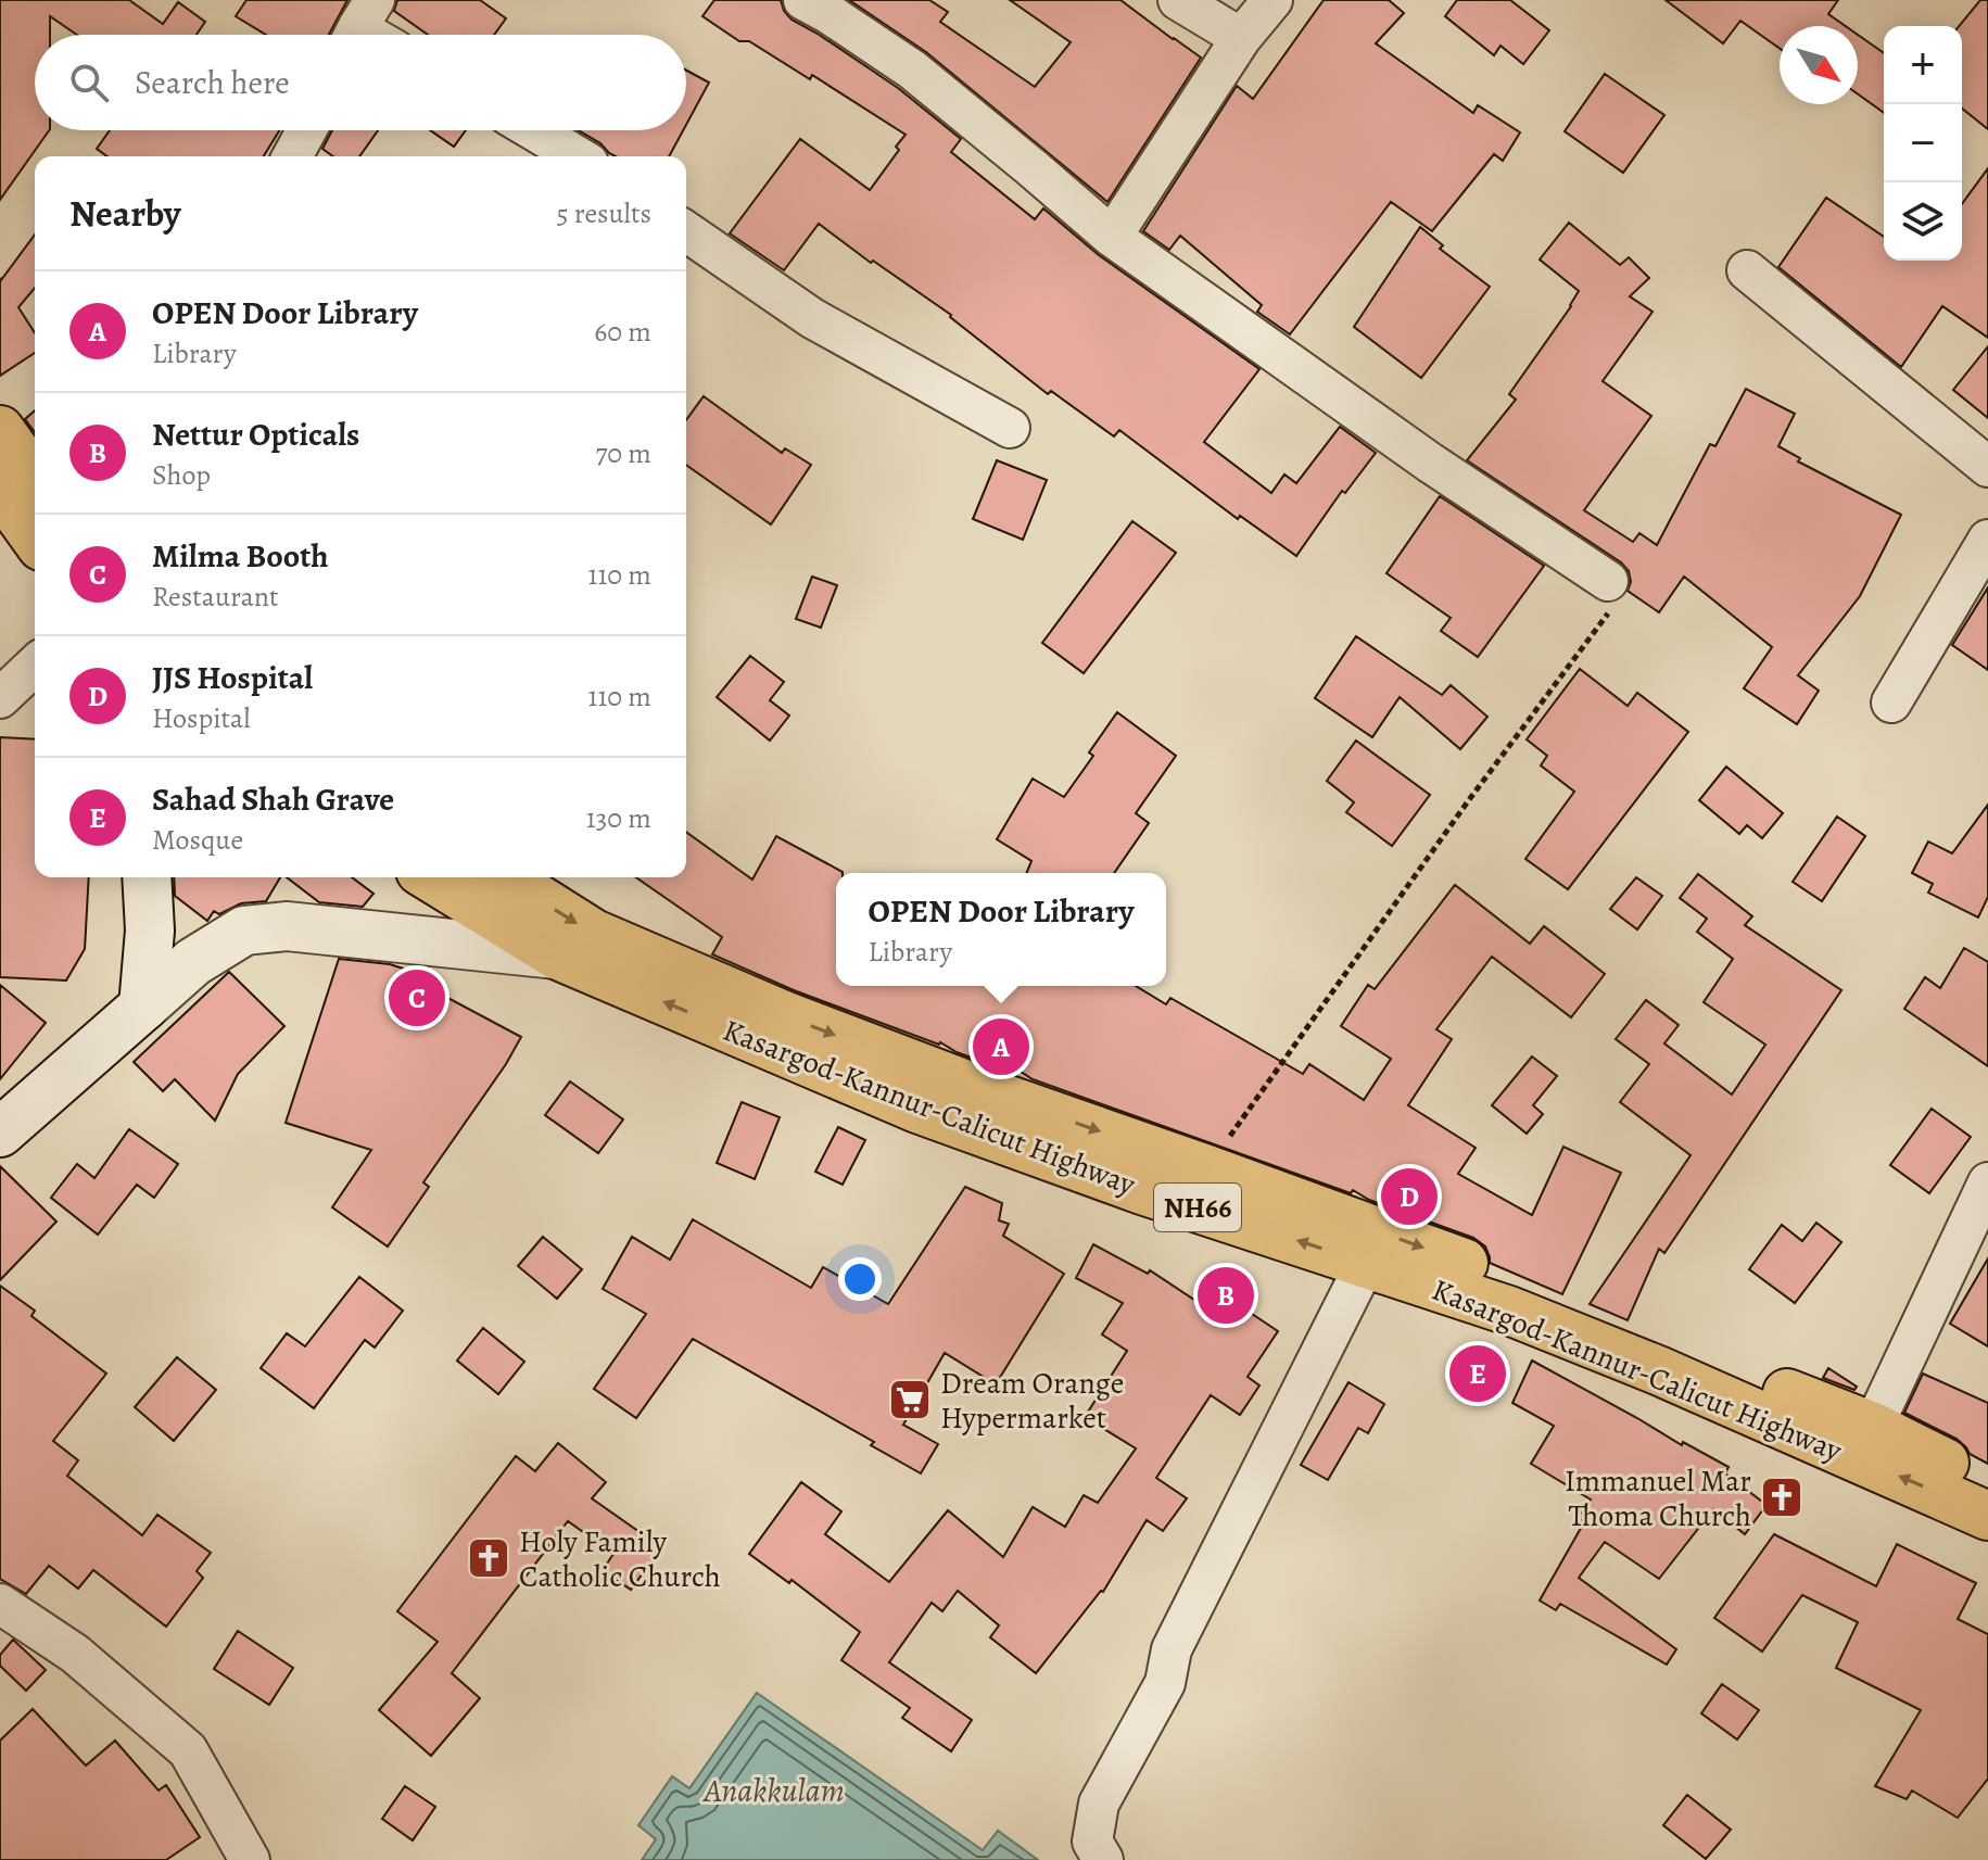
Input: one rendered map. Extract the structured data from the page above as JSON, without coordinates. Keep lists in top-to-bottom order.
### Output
{
  "streets": {
    "highway": ["Kasargod-Kannur-Calicut Highway", "NH66"]
  },
  "water": ["Anakkulam"],
  "places": {
    "supermarket": ["Dream Orange Hypermarket"],
    "church": ["Immanuel Mar Thoma Church", "Holy Family Catholic Church"]
  },
  "north": "bottom right",
  "page": {
    "map_buttons": ["+", "−"],
    "search": "Search here",
    "heading": ["Nearby", "5 results"],
    "list": [
      {
        "mark": "A",
        "name": "OPEN Door Library",
        "note": "Library",
        "value": "60 m"
      },
      {
        "mark": "B",
        "name": "Nettur Opticals",
        "note": "Shop",
        "value": "70 m"
      },
      {
        "mark": "C",
        "name": "Milma Booth",
        "note": "Restaurant",
        "value": "110 m"
      },
      {
        "mark": "D",
        "name": "JJS Hospital",
        "note": "Hospital",
        "value": "110 m"
      },
      {
        "mark": "E",
        "name": "Sahad Shah Grave",
        "note": "Mosque",
        "value": "130 m"
      }
    ],
    "popup": ["OPEN Door Library", "Library"],
    "pins": [
      "C",
      "A",
      "D",
      "B",
      "E"
    ]
  }
}
